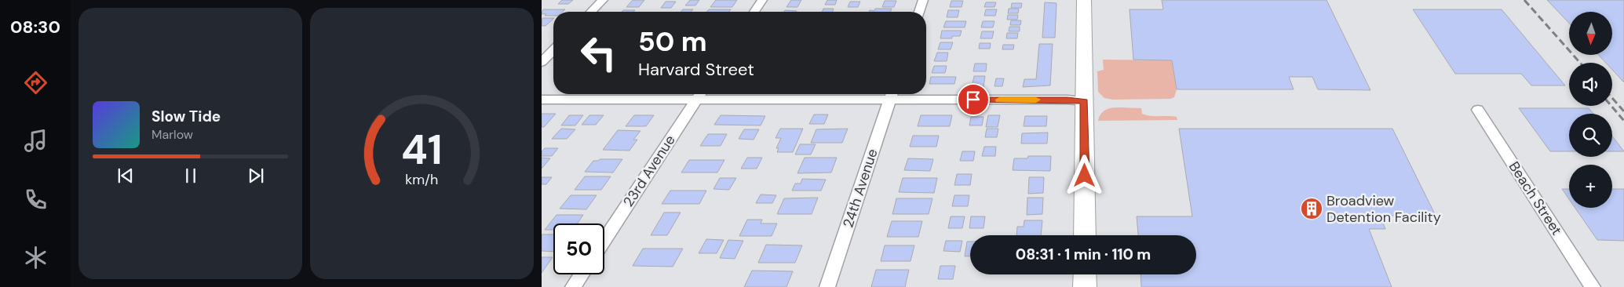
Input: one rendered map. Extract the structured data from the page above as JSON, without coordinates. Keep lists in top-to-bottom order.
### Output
{
  "streets": {
    "street": ["23rd Avenue", "24th Avenue", "Beach Street"]
  },
  "places": {
    "building": ["Broadview Detention Facility"]
  },
  "north": "bottom",
  "page": {
    "tabs": "08:30",
    "map_buttons": "+",
    "turn": ["50 m", "Harvard Street"],
    "song": ["Slow Tide", "Marlow"],
    "limit": "50",
    "trip": "08:31 · 1 min · 110 m",
    "gauge": ["41", "km/h"]
  }
}
